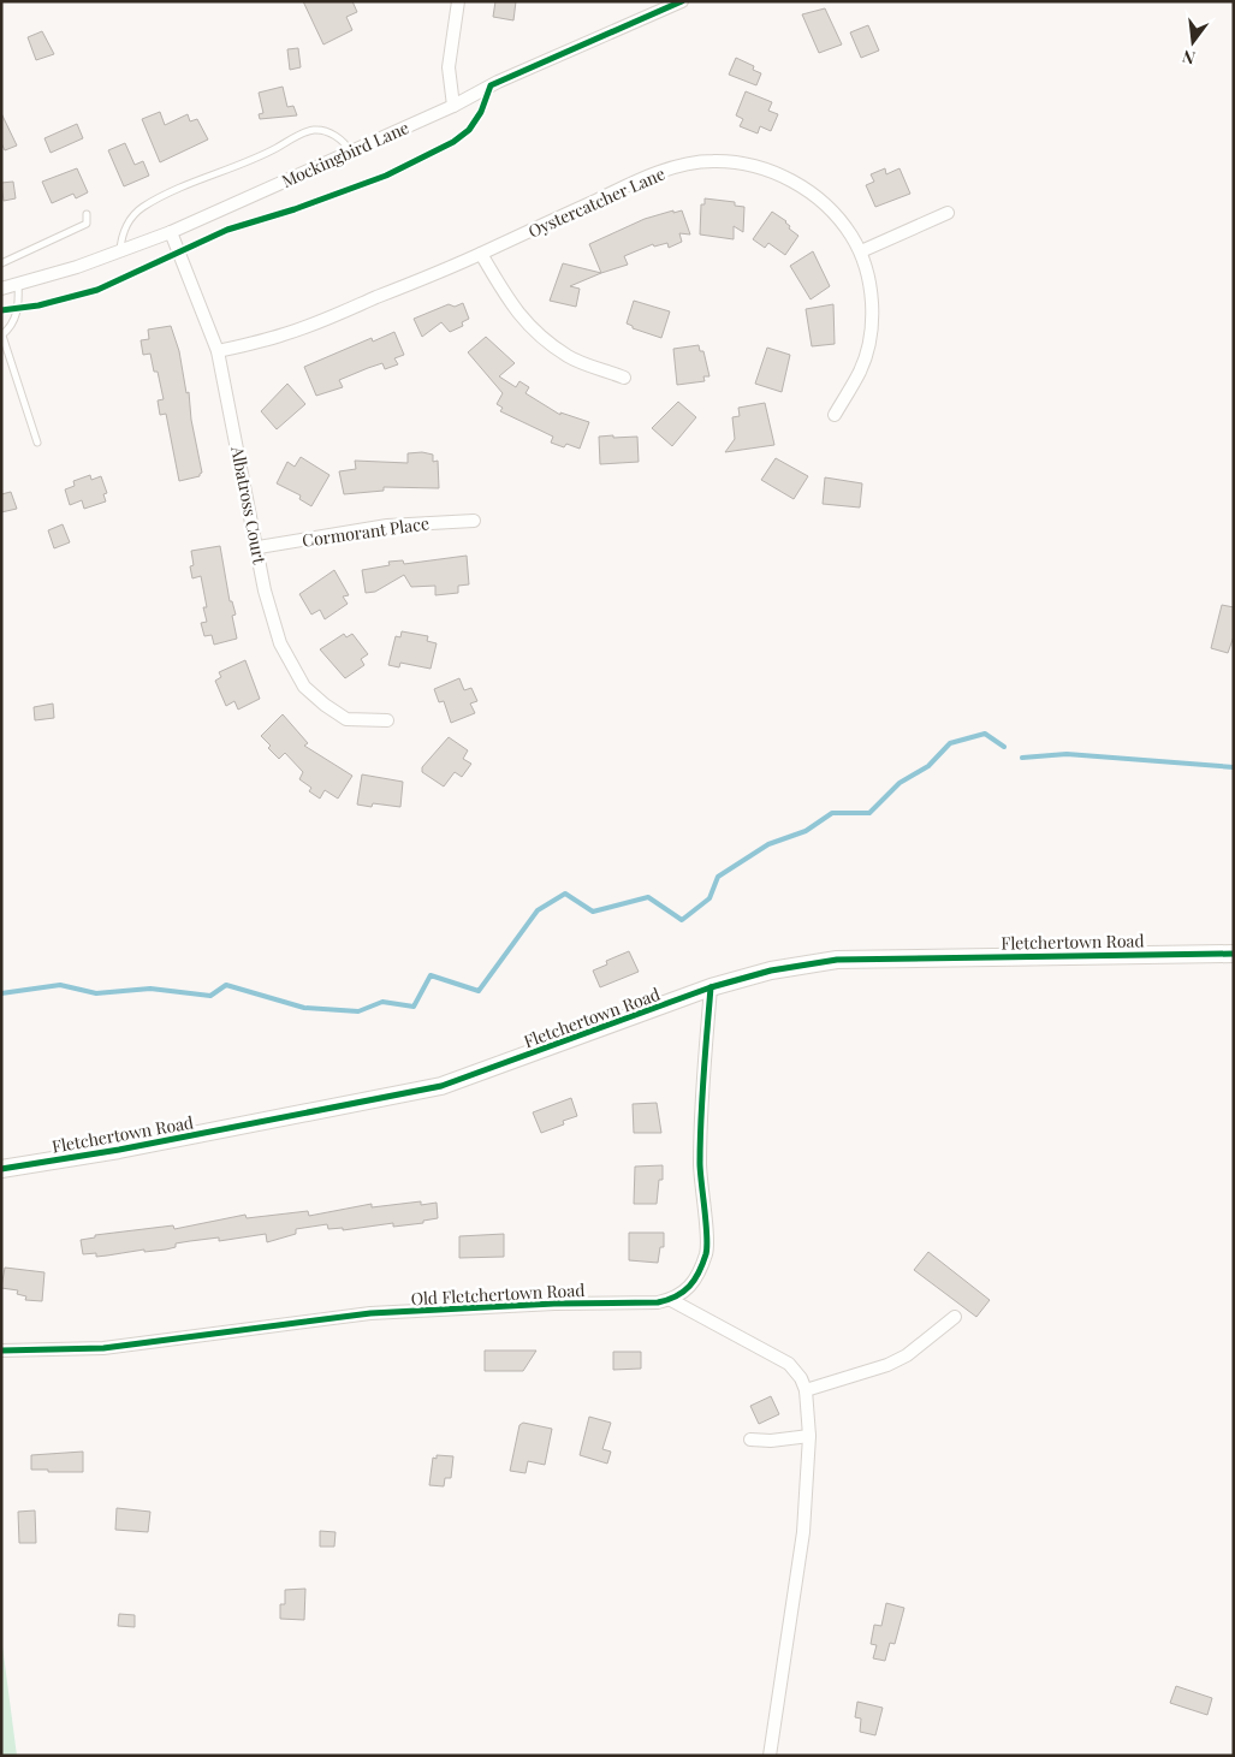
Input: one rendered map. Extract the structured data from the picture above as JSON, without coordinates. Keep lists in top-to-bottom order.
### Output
{
  "streets": {
    "street": [
      "Mockingbird Lane",
      "Oystercatcher Lane",
      "Albatross Court",
      "Cormorant Place",
      "Fletchertown Road",
      "Old Fletchertown Road"
    ]
  },
  "crossings": [
    ["Mockingbird Lane", "Albatross Court"],
    ["Oystercatcher Lane", "Albatross Court"],
    ["Albatross Court", "Cormorant Place"]
  ],
  "north": "bottom"
}
